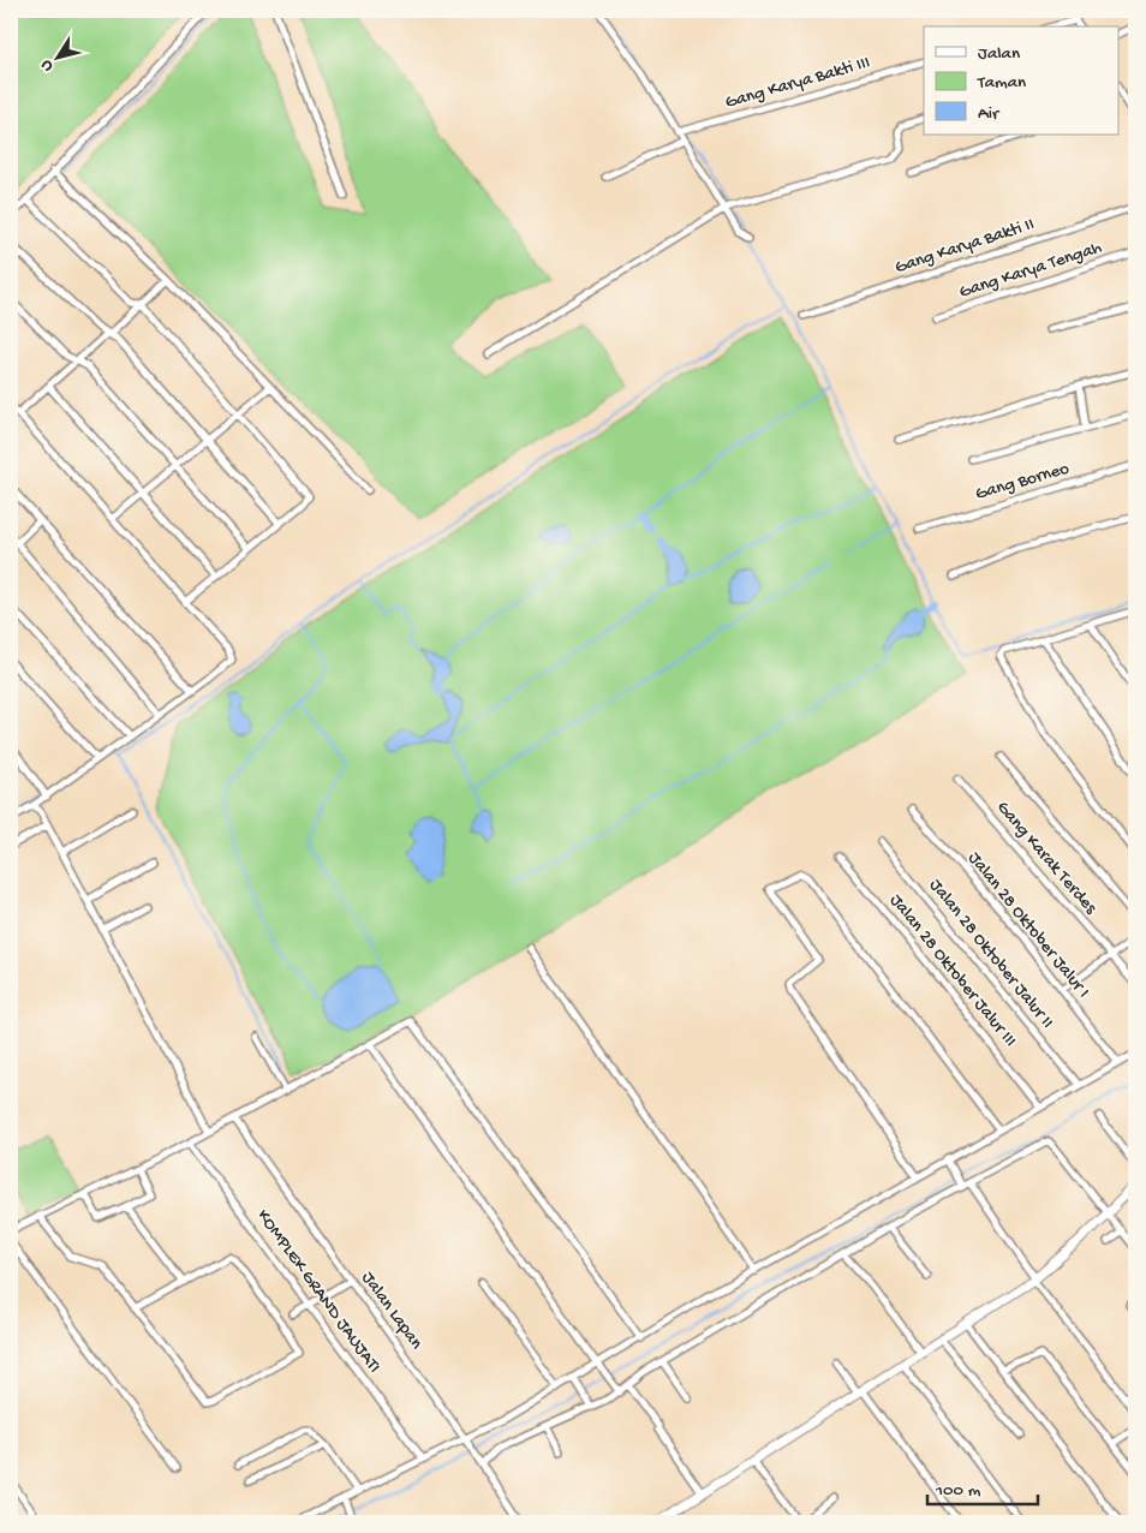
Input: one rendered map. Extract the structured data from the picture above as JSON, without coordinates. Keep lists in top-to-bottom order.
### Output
{
  "streets": {
    "street": [
      "Gang Karya Bakti III",
      "Gang Karya Bakti II",
      "Gang Karya Tengah",
      "Gang Borneo",
      "Gang Karak Terdes",
      "Jalan 28 Oktober Jalur I",
      "Jalan 28 Oktober Jalur II",
      "Jalan 28 Oktober Jalur III",
      "KOMPLEK GRAND JAUJATI",
      "Jalan Lapan"
    ]
  },
  "legend": ["Jalan", "Taman", "Air"],
  "scale_bar": "100 m",
  "north": "bottom left"
}
